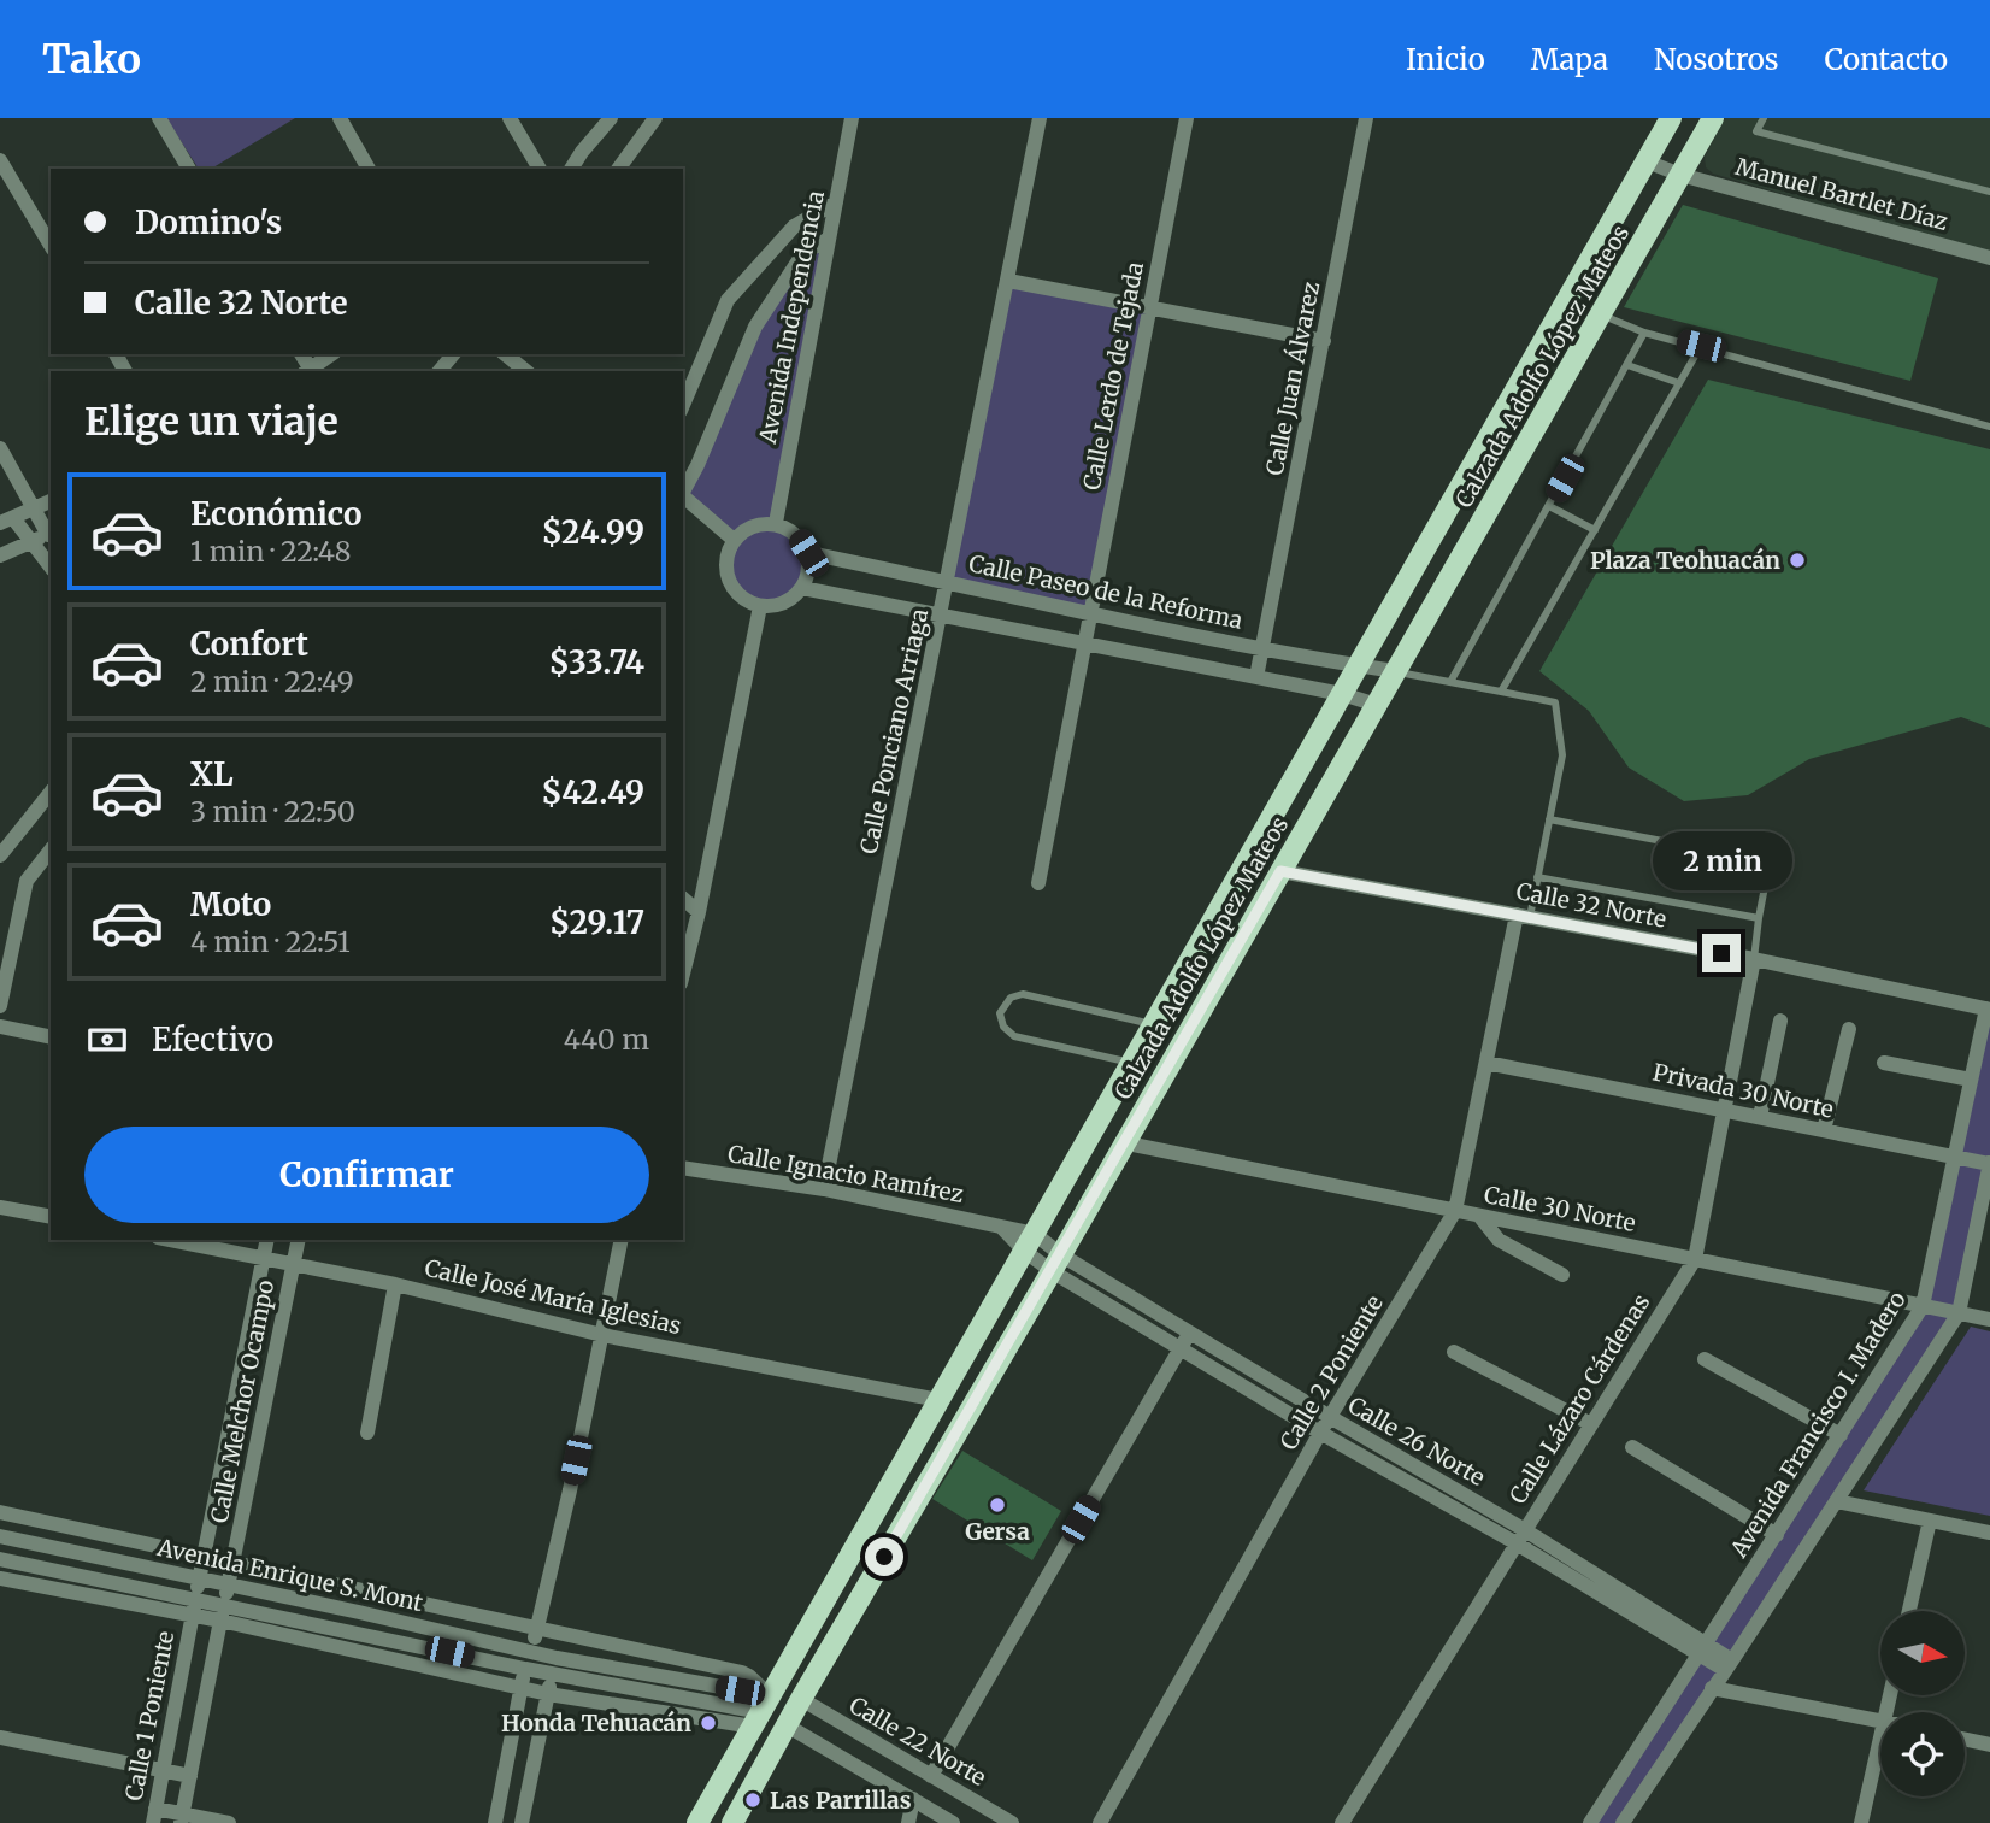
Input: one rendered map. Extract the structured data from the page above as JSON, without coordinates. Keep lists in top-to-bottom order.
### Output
{
  "streets": {
    "main road": ["Calzada Adolfo López Mateos"],
    "street": [
      "Manuel Bartlet Díaz",
      "Avenida Independencia",
      "Calle Lerdo de Tejada",
      "Calle Juan Álvarez",
      "Calle Paseo de la Reforma",
      "Calle Ponciano Arriaga",
      "Calle 32 Norte",
      "Privada 30 Norte",
      "Calle Ignacio Ramírez",
      "Calle 30 Norte",
      "Calle José María Iglesias",
      "Calle 2 Poniente",
      "Calle Lázaro Cárdenas",
      "Calle Melchor Ocampo",
      "Avenida Francisco I. Madero",
      "Calle 26 Norte",
      "Avenida Enrique S. Mont",
      "Calle 1 Poniente",
      "Calle 22 Norte"
    ]
  },
  "crossings": [
    ["Manuel Bartlet Díaz", "Calzada Adolfo López Mateos"],
    ["Avenida Independencia", "Calle Paseo de la Reforma"],
    ["Calzada Adolfo López Mateos", "Calle Paseo de la Reforma"],
    ["Calzada Adolfo López Mateos", "Calle 32 Norte"],
    ["Calzada Adolfo López Mateos", "Calle Ignacio Ramírez"],
    ["Calzada Adolfo López Mateos", "Calle 30 Norte"],
    ["Calzada Adolfo López Mateos", "Calle José María Iglesias"],
    ["Calzada Adolfo López Mateos", "Calle 26 Norte"],
    ["Calzada Adolfo López Mateos", "Avenida Enrique S. Mont"],
    ["Calzada Adolfo López Mateos", "Calle 22 Norte"],
    ["Calle Lerdo de Tejada", "Calle Paseo de la Reforma"],
    ["Calle Juan Álvarez", "Calle Paseo de la Reforma"],
    ["Calle Paseo de la Reforma", "Calle Ponciano Arriaga"],
    ["Calle Ponciano Arriaga", "Calle Ignacio Ramírez"],
    ["Calle 32 Norte", "Calle 2 Poniente"],
    ["Calle 32 Norte", "Calle Lázaro Cárdenas"],
    ["Calle 32 Norte", "Avenida Francisco I. Madero"],
    ["Privada 30 Norte", "Calle 2 Poniente"],
    ["Privada 30 Norte", "Calle Lázaro Cárdenas"],
    ["Privada 30 Norte", "Avenida Francisco I. Madero"],
    ["Calle Ignacio Ramírez", "Calle 26 Norte"],
    ["Calle 30 Norte", "Calle 2 Poniente"],
    ["Calle 30 Norte", "Calle Lázaro Cárdenas"],
    ["Calle 30 Norte", "Avenida Francisco I. Madero"],
    ["Calle José María Iglesias", "Calle Melchor Ocampo"],
    ["Calle 2 Poniente", "Calle 26 Norte"],
    ["Calle Lázaro Cárdenas", "Calle 26 Norte"],
    ["Calle Melchor Ocampo", "Avenida Enrique S. Mont"],
    ["Calle Melchor Ocampo", "Calle 1 Poniente"],
    ["Avenida Francisco I. Madero", "Calle 26 Norte"]
  ],
  "places": [
    "Plaza Teohuacán",
    "Gersa",
    "Honda Tehuacán",
    "Las Parrillas"
  ],
  "north": "right",
  "page": {
    "header": "Tako",
    "nav": [
      "Inicio",
      "Mapa",
      "Nosotros",
      "Contacto"
    ],
    "banner": ["Domino's", "Calle 32 Norte"],
    "heading": "Elige un viaje",
    "list": [
      {
        "name": "Económico",
        "note": "1 min · 22:48",
        "value": "$24.99"
      },
      {
        "name": "Confort",
        "note": "2 min · 22:49",
        "value": "$33.74"
      },
      {
        "name": "XL",
        "note": "3 min · 22:50",
        "value": "$42.49"
      },
      {
        "name": "Moto",
        "note": "4 min · 22:51",
        "value": "$29.17"
      }
    ],
    "bubble": "2 min",
    "pay": ["Efectivo", "440 m"],
    "buttons": "Confirmar"
  }
}
